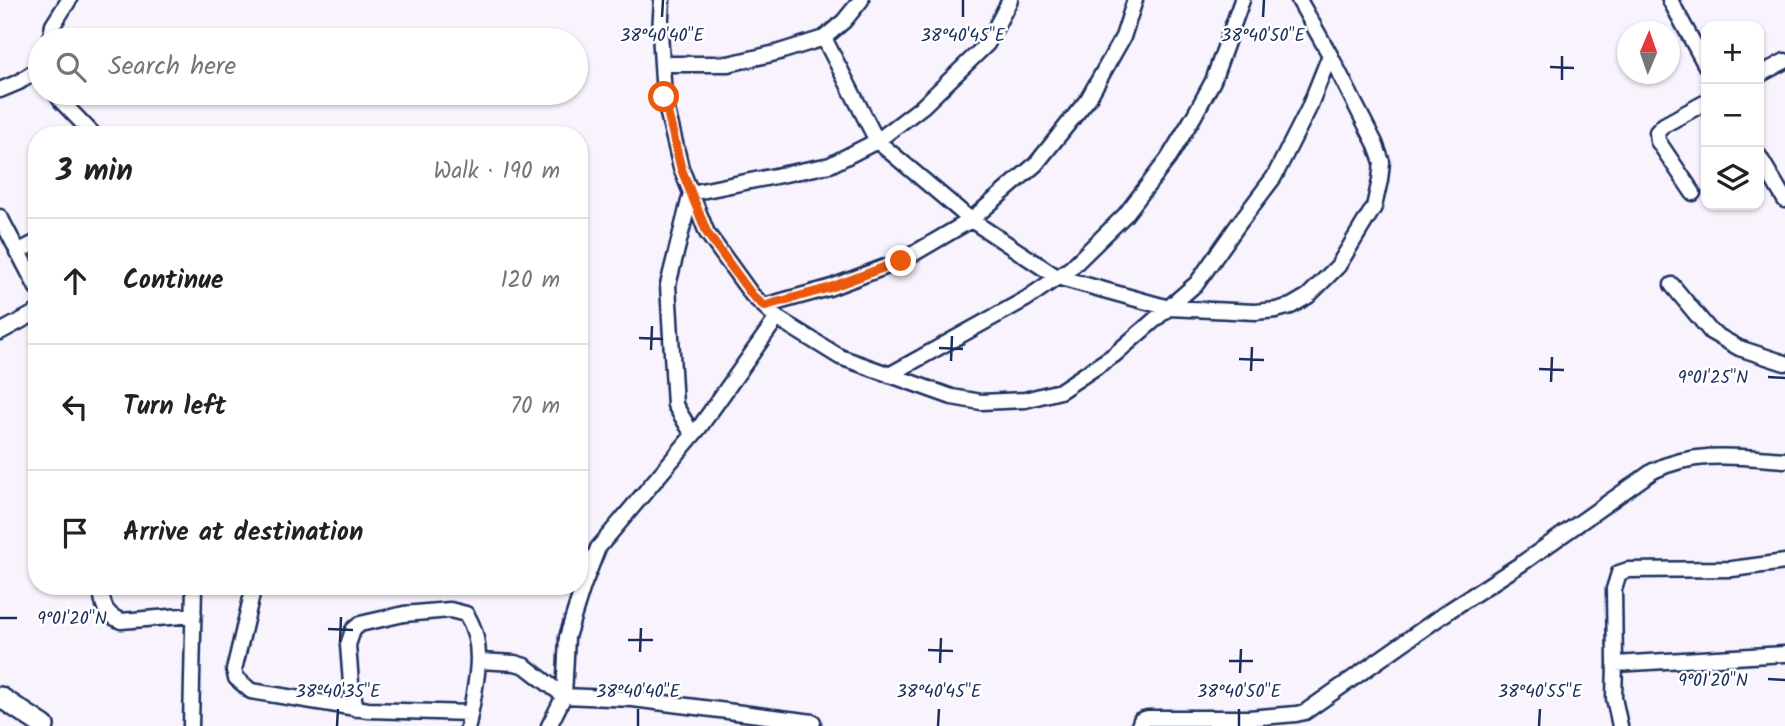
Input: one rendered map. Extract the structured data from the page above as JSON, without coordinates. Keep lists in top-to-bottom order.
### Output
{
  "north": "top",
  "page": {
    "map_buttons": ["+", "−"],
    "search": "Search here",
    "heading": ["3 min", "Walk · 190 m"],
    "list": [
      ["Continue", "120 m"],
      ["Turn left", "70 m"],
      "Arrive at destination"
    ]
  },
  "coordinates": [
    "38°40'40\"E",
    "38°40'45\"E",
    "38°40'50\"E",
    "9°01'25\"N",
    "9°01'20\"N",
    "38°40'35\"E",
    "38°40'55\"E"
  ]
}
